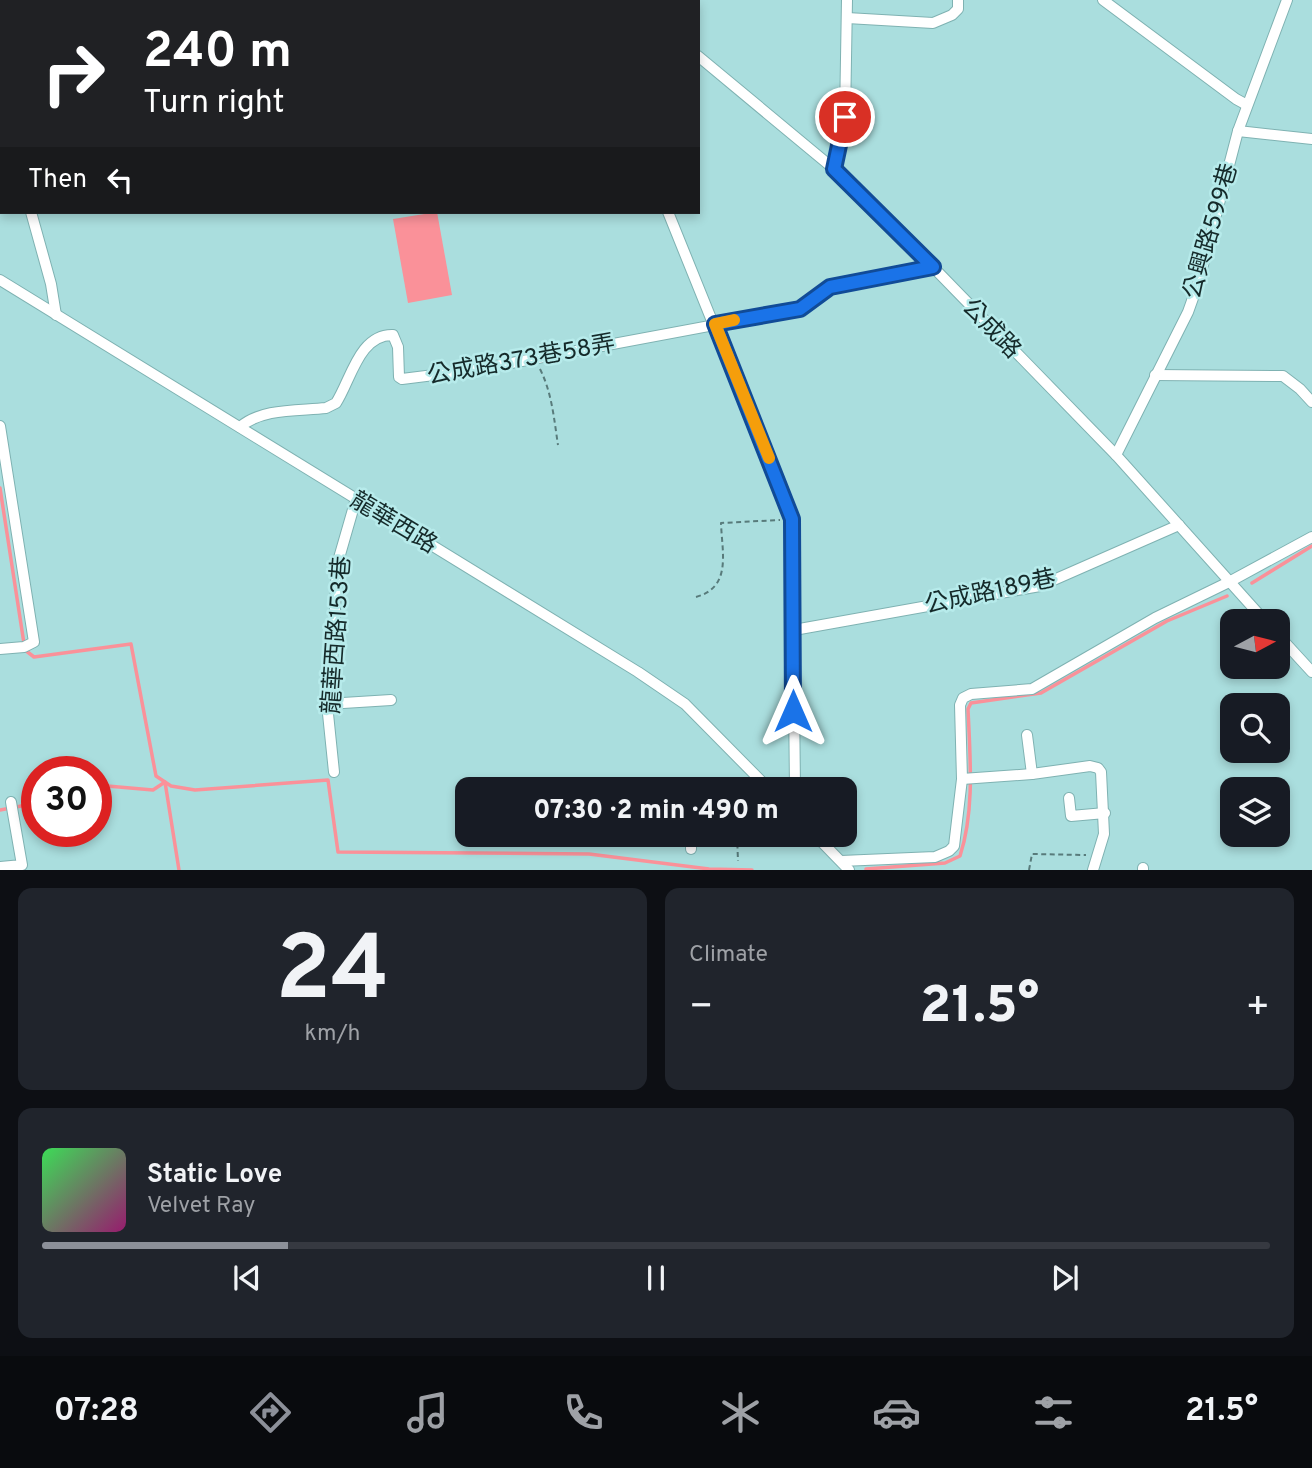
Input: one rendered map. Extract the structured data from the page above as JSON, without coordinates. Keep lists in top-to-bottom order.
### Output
{
  "streets": {
    "street": [
      "公興路599巷",
      "公成路",
      "公成路373巷58弄",
      "龍華西路",
      "公成路189巷",
      "龍華西路153巷"
    ]
  },
  "crossings": [
    ["公興路599巷", "公成路"],
    ["公成路", "公成路373巷58弄"],
    ["公成路", "公成路189巷"],
    ["公成路373巷58弄", "龍華西路"],
    ["龍華西路", "龍華西路153巷"]
  ],
  "north": "right",
  "page": {
    "turn": ["240 m", "Turn right"],
    "then": "Then",
    "limit": "30",
    "trip": "07:30 · 2 min · 490 m",
    "tile": [
      ["24", "km/h"],
      "Climate"
    ],
    "heat": ["−", "21.5°", "+"],
    "song": ["Static Love", "Velvet Ray"],
    "tabs": ["07:28", "21.5°"]
  }
}
